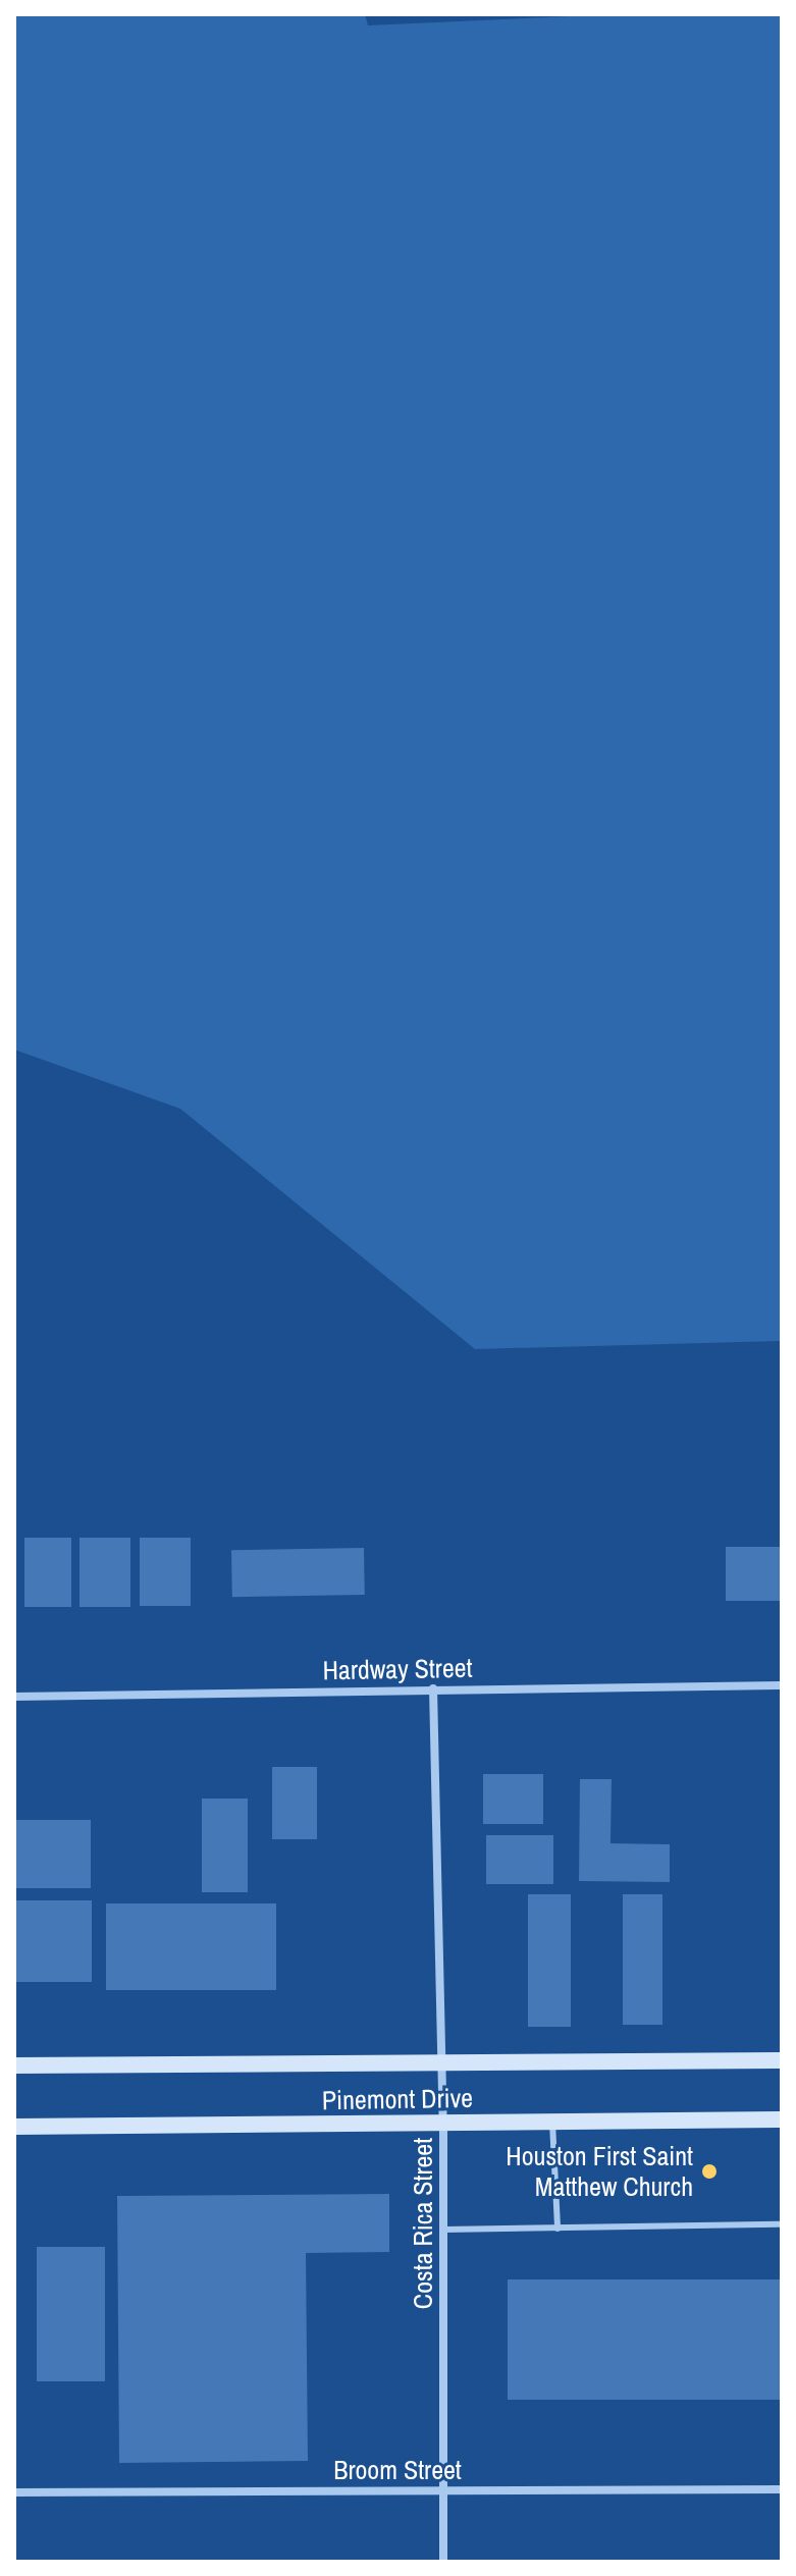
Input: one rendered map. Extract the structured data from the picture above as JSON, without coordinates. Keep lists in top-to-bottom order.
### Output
{
  "streets": {
    "main road": ["Pinemont Drive"],
    "street": ["Hardway Street", "Costa Rica Street", "Broom Street"]
  },
  "crossings": [
    ["Hardway Street", "Costa Rica Street"],
    ["Pinemont Drive", "Costa Rica Street"],
    ["Costa Rica Street", "Broom Street"]
  ],
  "places": ["Houston First Saint Matthew Church"]
}
